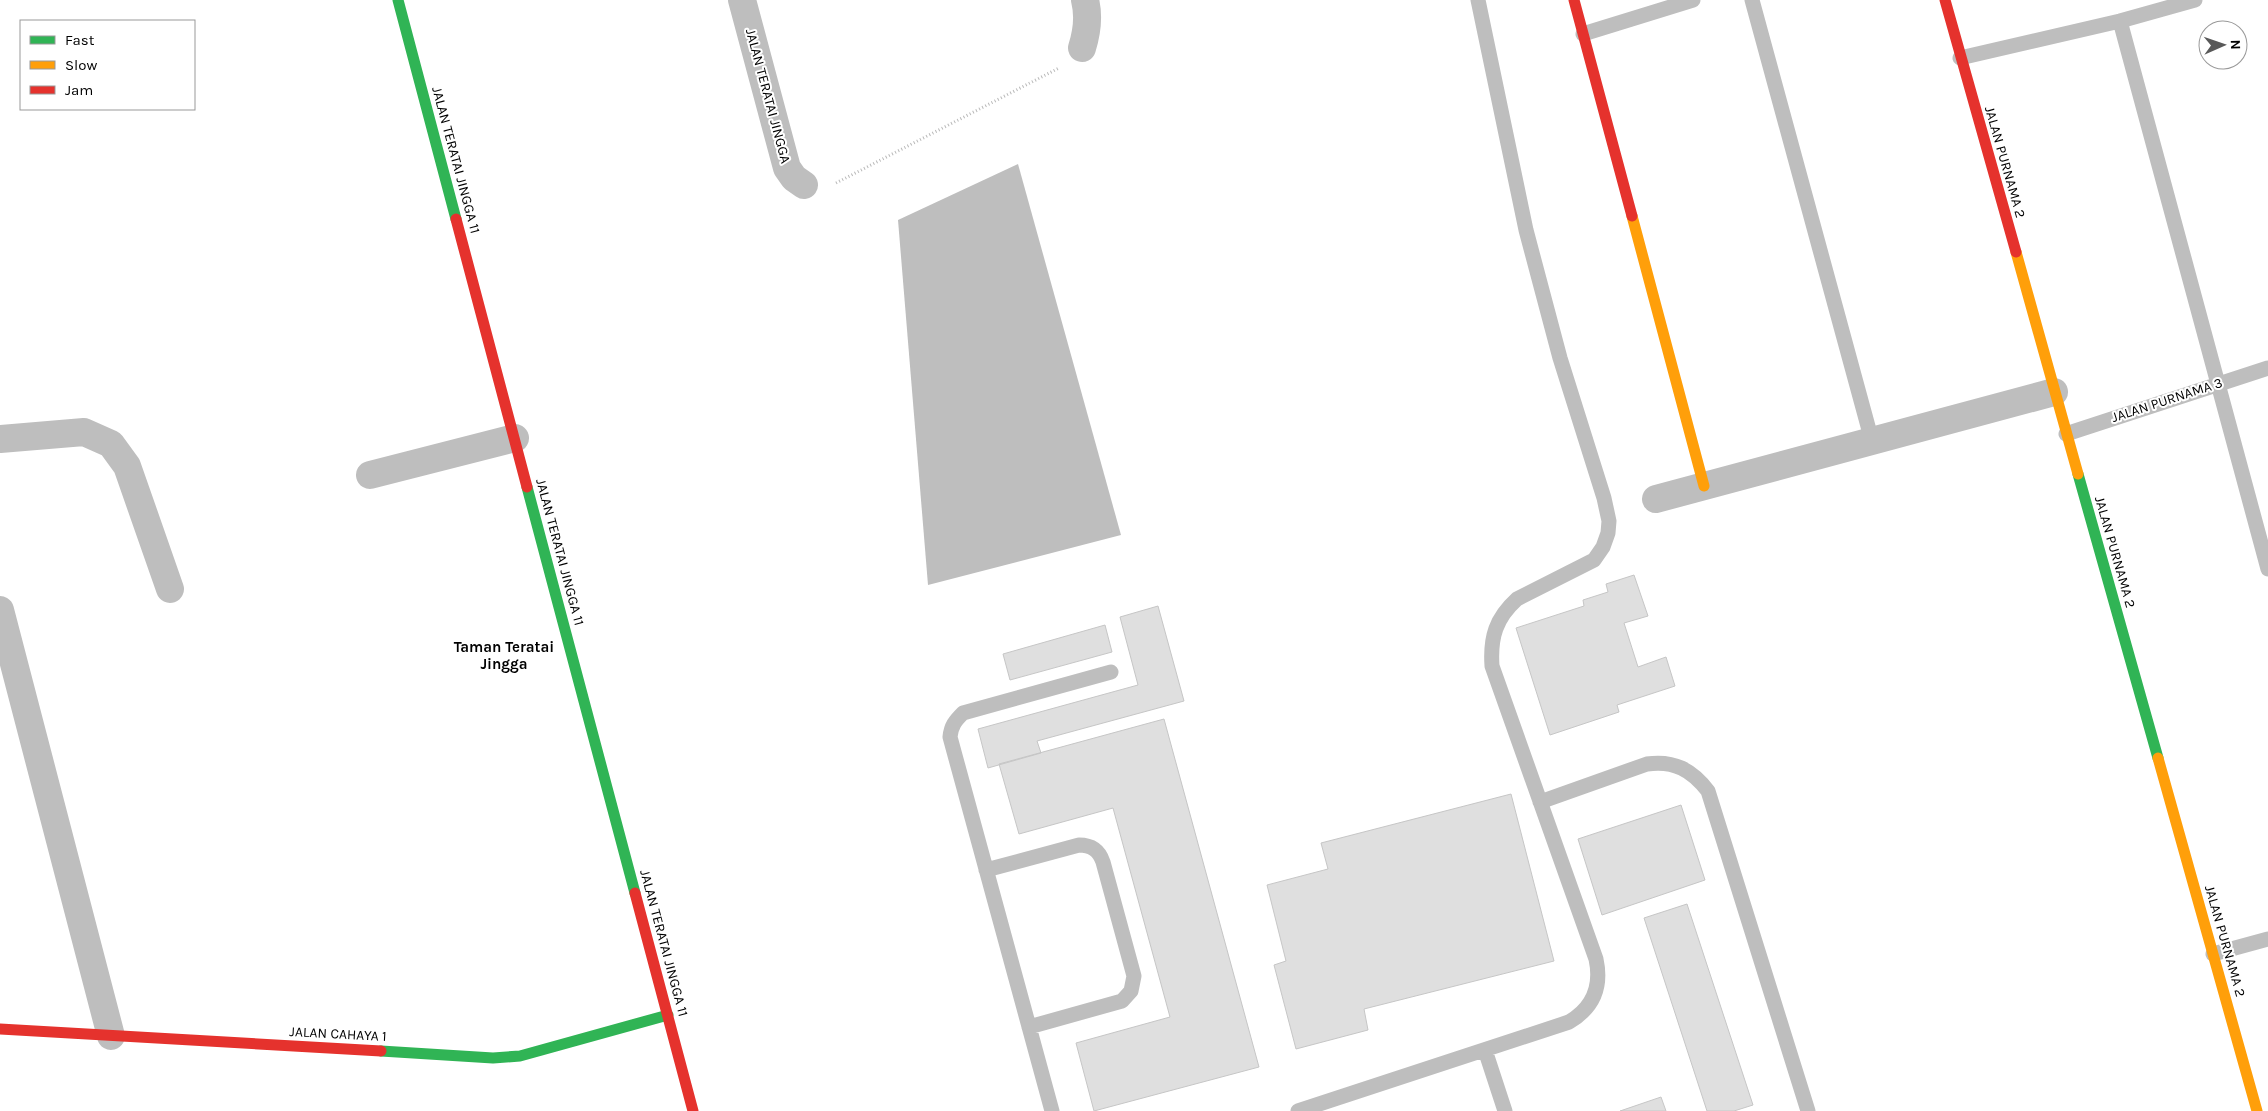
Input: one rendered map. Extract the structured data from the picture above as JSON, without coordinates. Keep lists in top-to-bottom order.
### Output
{
  "streets": {
    "street": [
      "JALAN TERATAI JINGGA",
      "JALAN TERATAI JINGGA 11",
      "JALAN PURNAMA 2",
      "JALAN CAHAYA 1"
    ],
    "lane": ["JALAN PURNAMA 3"]
  },
  "crossings": [
    ["JALAN TERATAI JINGGA 11", "JALAN CAHAYA 1"],
    ["JALAN PURNAMA 2", "JALAN PURNAMA 3"]
  ],
  "districts": ["Taman Teratai Jingga"],
  "legend": ["Fast", "Slow", "Jam"],
  "north": "right"
}
